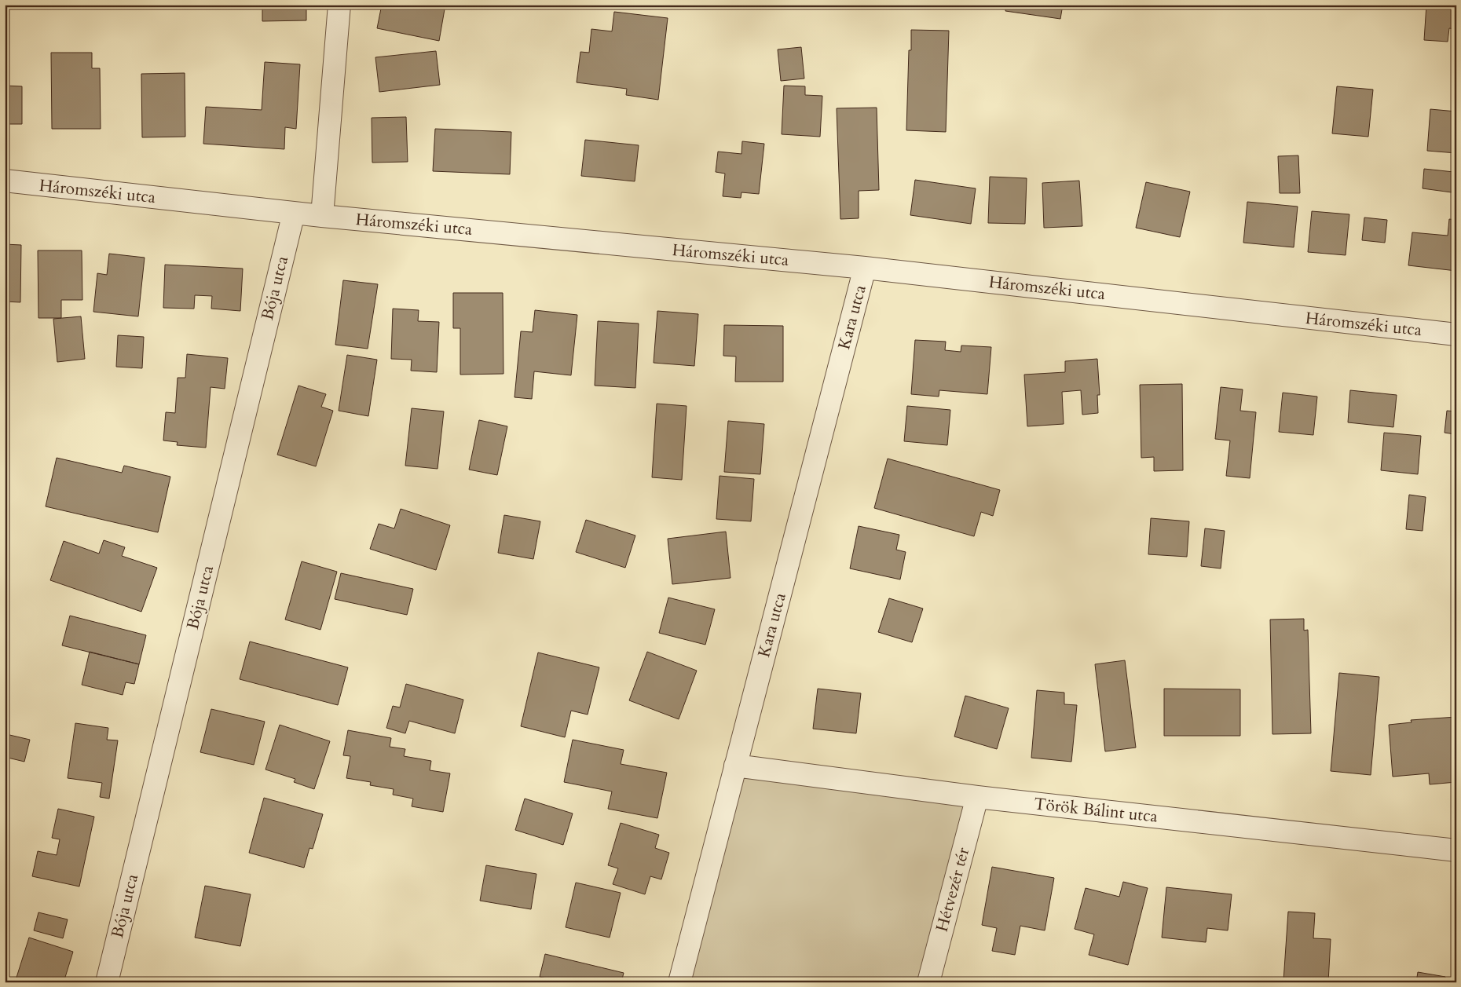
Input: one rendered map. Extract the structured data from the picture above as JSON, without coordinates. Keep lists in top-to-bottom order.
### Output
{
  "streets": {
    "street": [
      "Háromszéki utca",
      "Bója utca",
      "Kara utca",
      "Török Bálint utca",
      "Hétvezér tér"
    ]
  },
  "crossings": [
    ["Háromszéki utca", "Bója utca"],
    ["Háromszéki utca", "Kara utca"],
    ["Kara utca", "Török Bálint utca"],
    ["Török Bálint utca", "Hétvezér tér"]
  ]
}
